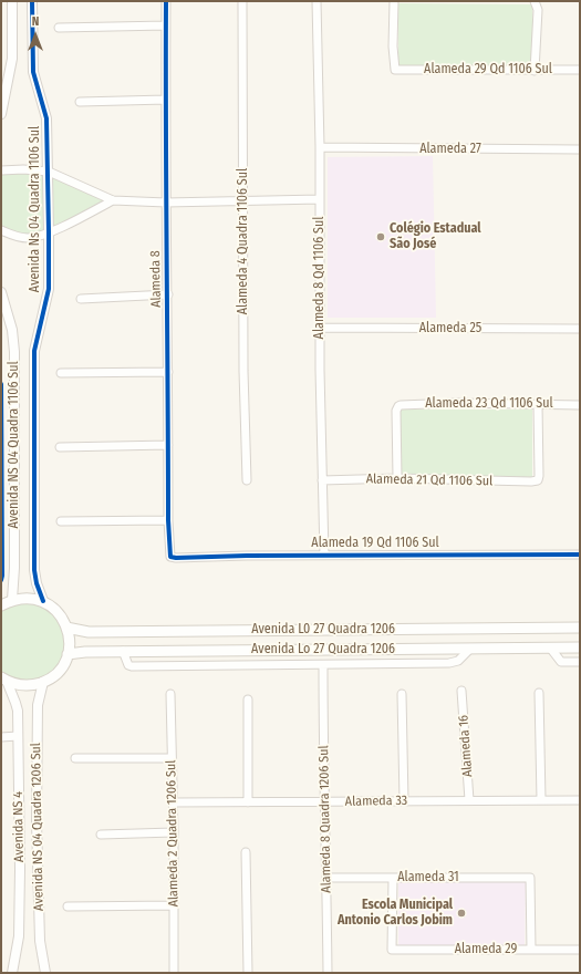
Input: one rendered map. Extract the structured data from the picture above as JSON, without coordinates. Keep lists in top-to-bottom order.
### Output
{
  "streets": {
    "main road": ["Avenida L0 27 Quadra 1206", "Avenida Lo 27 Quadra 1206"],
    "street": [
      "Alameda 29 Qd 1106 Sul",
      "Alameda 27",
      "Avenida Ns 04 Quadra 1106 Sul",
      "Alameda 4 Quadra 1106 Sul",
      "Alameda 8 Qd 1106 Sul",
      "Alameda 8",
      "Alameda 25",
      "Alameda 23 Qd 1106 Sul",
      "Avenida NS 04 Quadra 1106 Sul",
      "Alameda 21 Qd 1106 Sul",
      "Alameda 19 Qd 1106 Sul",
      "Alameda 16",
      "Alameda 33",
      "Alameda 8 Quadra 1206 Sul",
      "Avenida NS 4",
      "Avenida NS 04 Quadra 1206 Sul",
      "Alameda 2 Quadra 1206 Sul",
      "Alameda 31",
      "Alameda 29"
    ]
  },
  "crossings": [
    ["Alameda 27", "Alameda 8 Qd 1106 Sul"],
    ["Alameda 8 Qd 1106 Sul", "Alameda 25"],
    ["Alameda 8 Qd 1106 Sul", "Alameda 21 Qd 1106 Sul"],
    ["Alameda 8 Qd 1106 Sul", "Alameda 19 Qd 1106 Sul"],
    ["Alameda 8", "Alameda 19 Qd 1106 Sul"],
    ["Alameda 23 Qd 1106 Sul", "Alameda 21 Qd 1106 Sul"],
    ["Alameda 16", "Alameda 33"],
    ["Alameda 33", "Alameda 8 Quadra 1206 Sul"],
    ["Alameda 33", "Alameda 2 Quadra 1206 Sul"],
    ["Alameda 8 Quadra 1206 Sul", "Alameda 31"],
    ["Alameda 31", "Alameda 29"]
  ],
  "places": ["Colégio Estadual São José", "Escola Municipal Antonio Carlos Jobim"],
  "north": "top"
}
